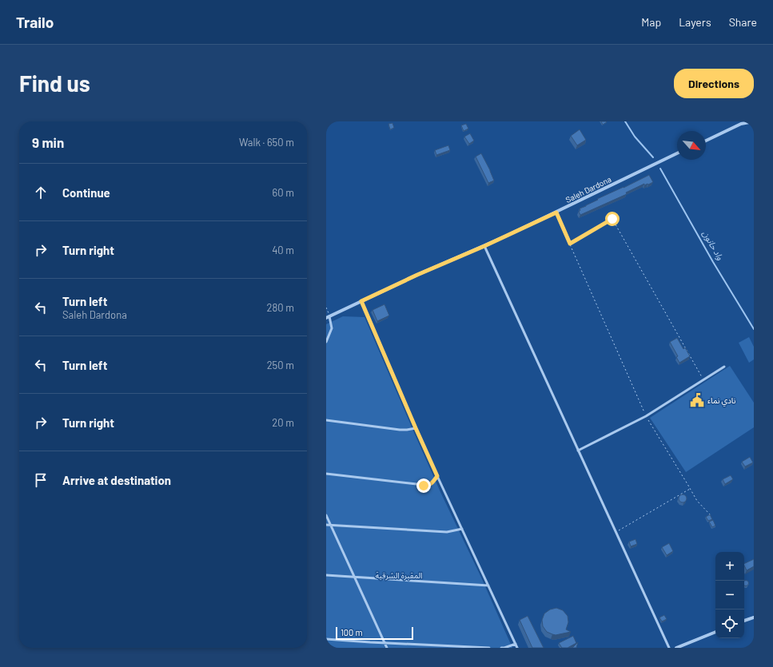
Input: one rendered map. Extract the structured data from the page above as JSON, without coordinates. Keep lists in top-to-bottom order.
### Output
{
  "streets": {
    "street": ["Saleh Dardona"]
  },
  "water": ["واد حانون"],
  "parks": ["المقبرة الشرقية"],
  "places": {
    "public building": ["نادي نماء"]
  },
  "scale_bar": "100 m",
  "north": "bottom right",
  "page": {
    "header": "Trailo",
    "nav": ["Map", "Layers", "Share"],
    "buttons": "Directions",
    "title": "Find us",
    "heading": ["9 min", "Walk · 650 m"],
    "list": [
      ["Continue", "60 m"],
      ["Turn right", "40 m"],
      ["Turn left", "Saleh Dardona", "280 m"],
      ["Turn left", "250 m"],
      ["Turn right", "20 m"],
      "Arrive at destination"
    ],
    "map_buttons": ["+", "−"],
    "scale": "100 m"
  }
}
